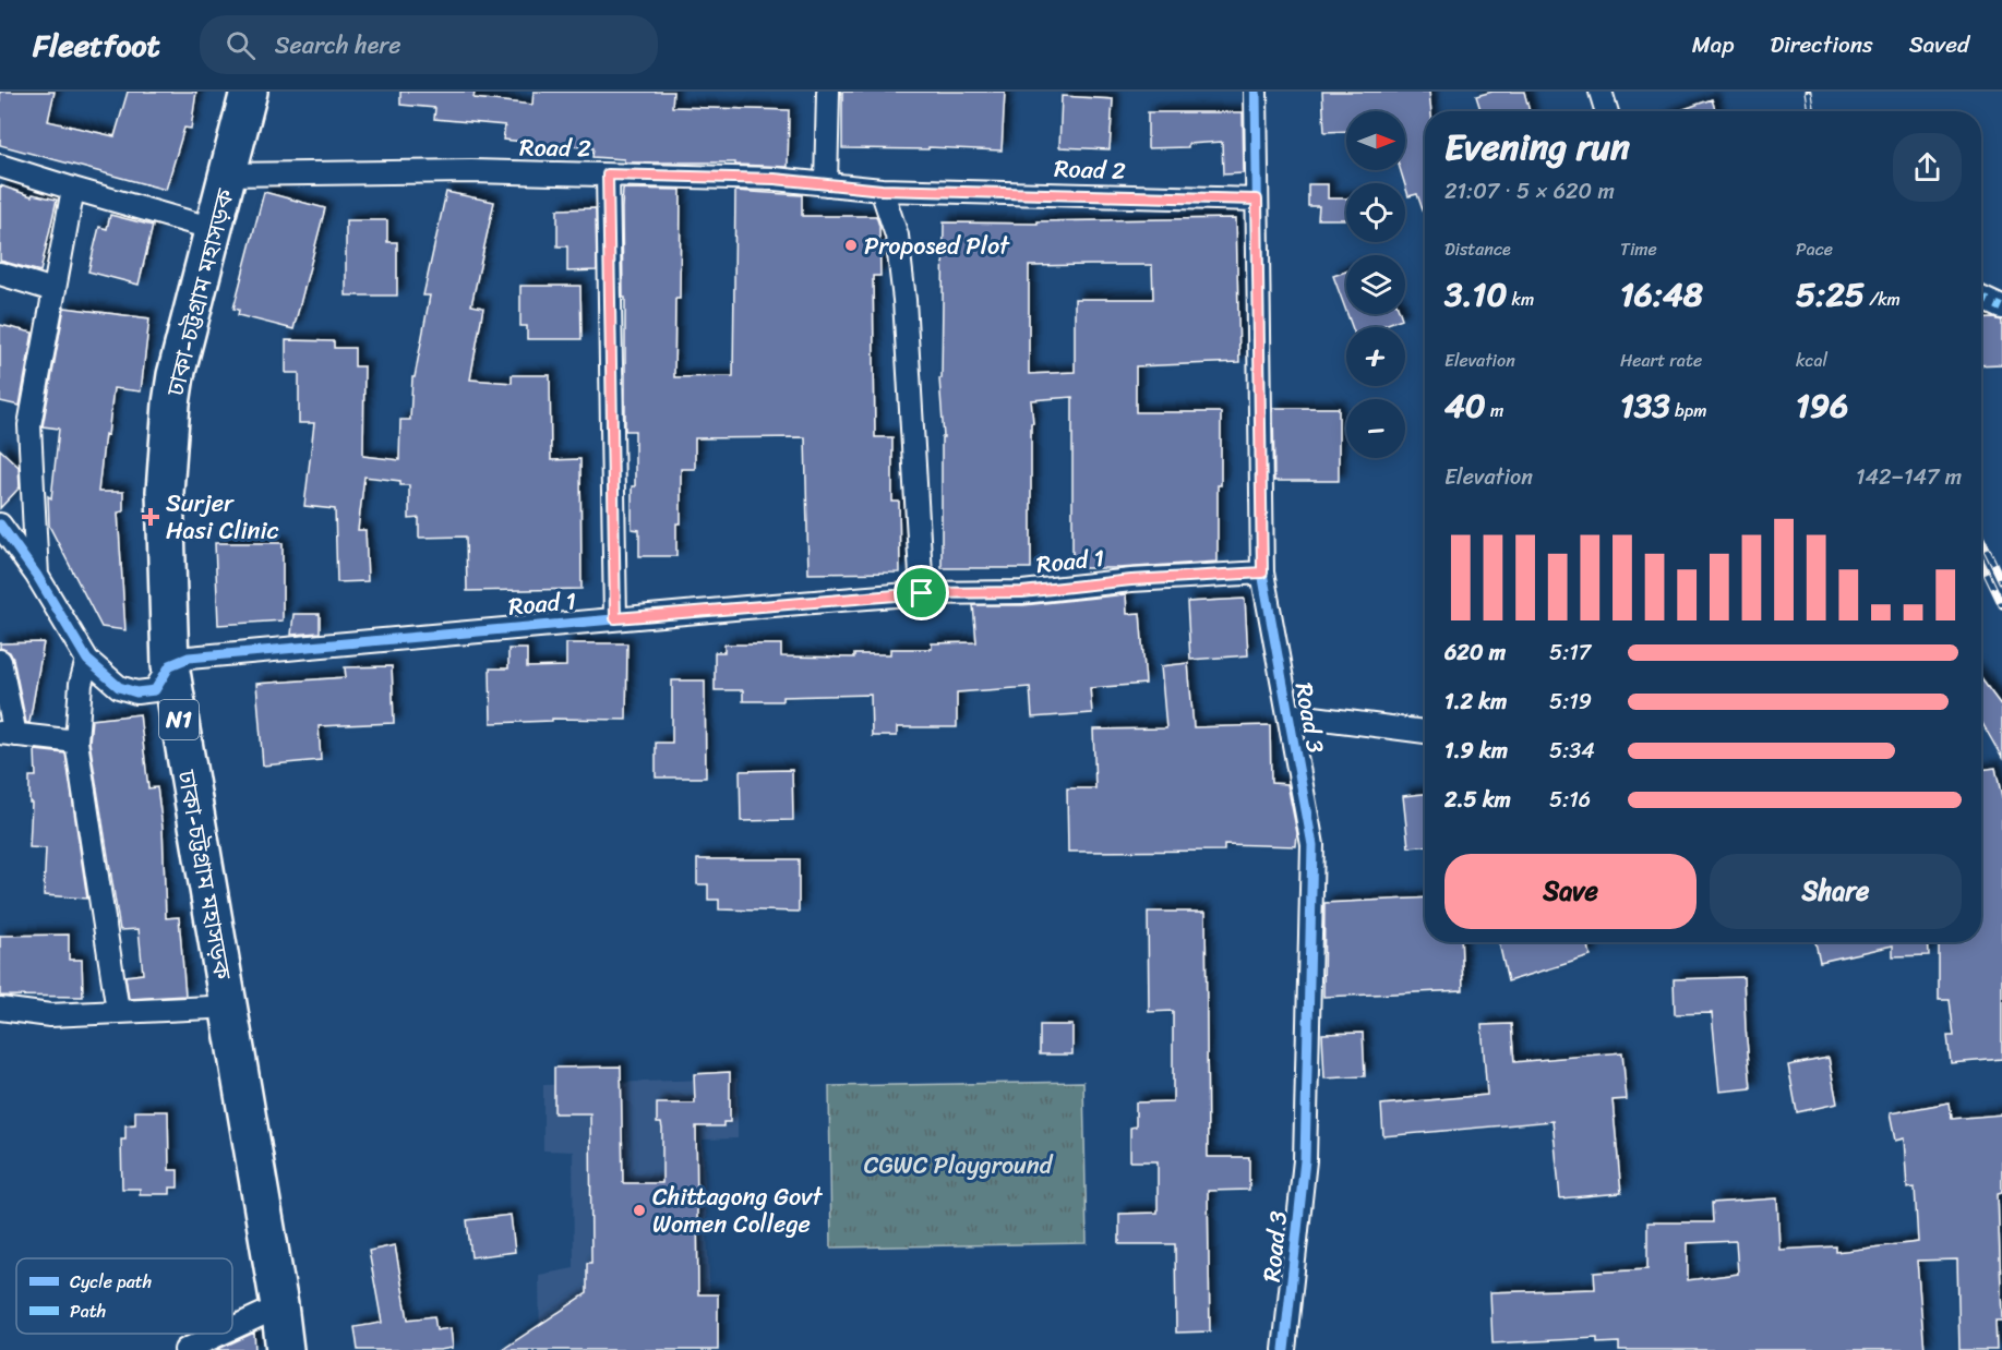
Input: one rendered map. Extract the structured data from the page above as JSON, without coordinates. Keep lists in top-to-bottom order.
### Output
{
  "streets": {
    "highway": ["ঢাকা-চট্টগ্রাম মহাসড়ক", "N1"],
    "street": ["Road 2", "Road 1", "Road 3"]
  },
  "crossings": [
    ["Road 2", "ঢাকা-চট্টগ্রাম মহাসড়ক"],
    ["Road 2", "Road 3"],
    ["ঢাকা-চট্টগ্রাম মহাসড়ক", "Road 1"],
    ["Road 1", "Road 3"]
  ],
  "parks": ["CGWC Playground"],
  "places": {
    "other": ["Proposed Plot", "Chittagong Govt Women College"],
    "health": ["Surjer Hasi Clinic"]
  },
  "legend": ["Cycle path", "Path"],
  "north": "right",
  "page": {
    "header": "Fleetfoot",
    "search": "Search here",
    "nav": ["Map", "Directions", "Saved"],
    "map_buttons": ["+", "−"],
    "heading": ["Evening run", "21:07 · 5 × 620 m"],
    "stats": [
      ["Distance", "3.10 km"],
      ["Time", "16:48"],
      ["Pace", "5:25 /km"],
      ["Elevation", "40 m"],
      ["Heart rate", "133 bpm"],
      ["kcal", "196"]
    ],
    "chart": ["Elevation", "142–147 m"],
    "list": [
      {
        "name": "620 m",
        "note": "5:17"
      },
      {
        "name": "1.2 km",
        "note": "5:19"
      },
      {
        "name": "1.9 km",
        "note": "5:34"
      },
      {
        "name": "2.5 km",
        "note": "5:16"
      }
    ],
    "buttons": ["Save", "Share"]
  }
}
